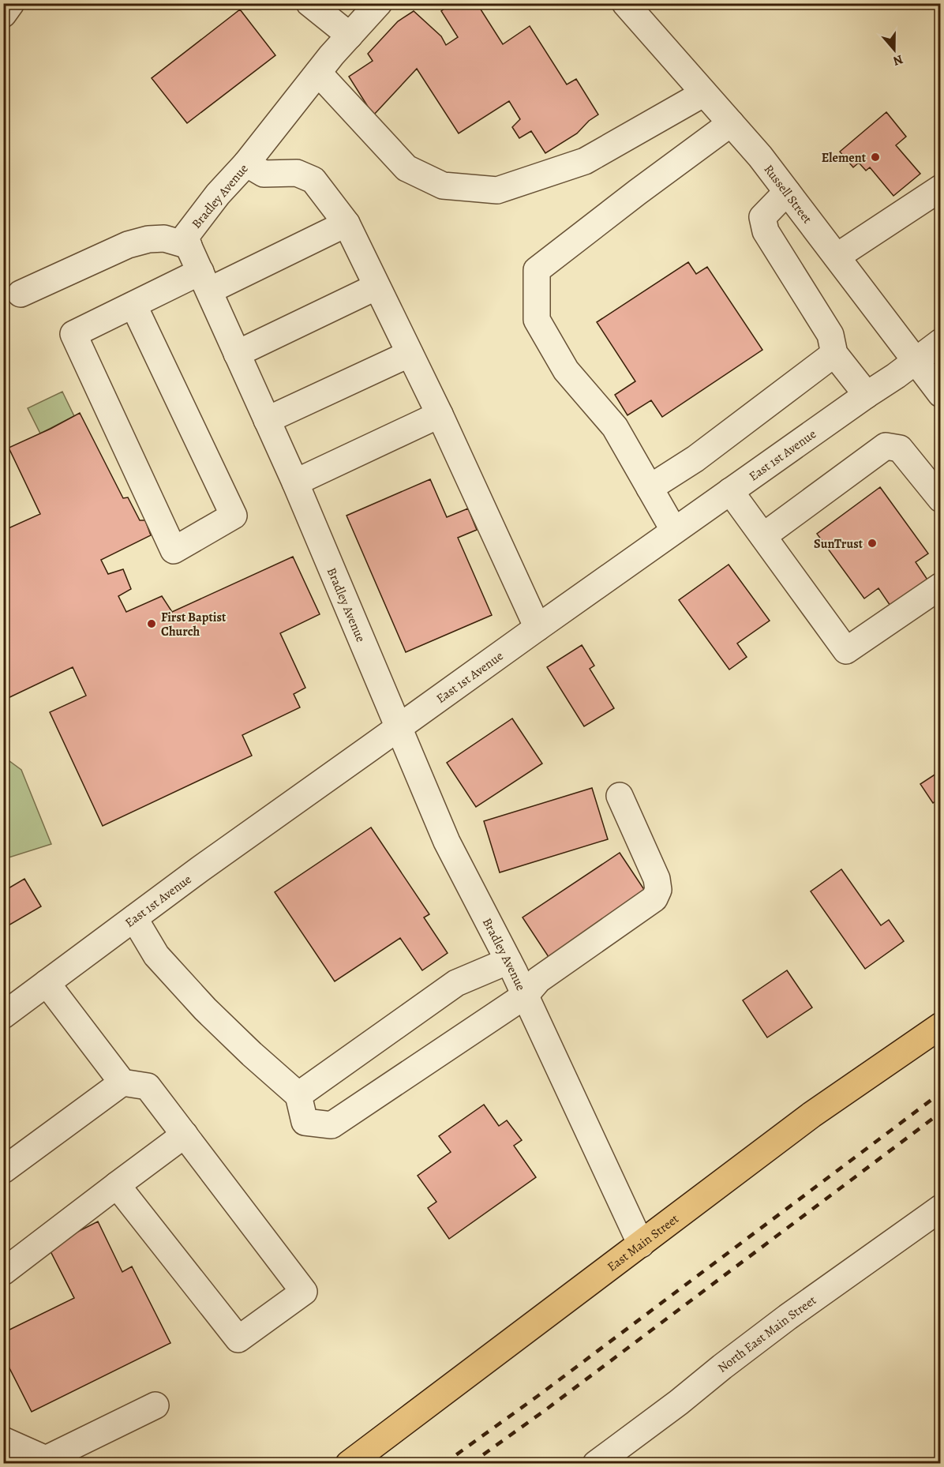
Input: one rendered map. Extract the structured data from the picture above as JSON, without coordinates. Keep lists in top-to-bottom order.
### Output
{
  "streets": {
    "main road": ["East Main Street"],
    "street": [
      "Russell Street",
      "Bradley Avenue",
      "East 1st Avenue",
      "North East Main Street"
    ]
  },
  "crossings": [
    ["Russell Street", "East 1st Avenue"],
    ["Bradley Avenue", "East 1st Avenue"],
    ["Bradley Avenue", "East Main Street"]
  ],
  "places": ["Element", "SunTrust", "First Baptist Church"],
  "north": "bottom"
}
